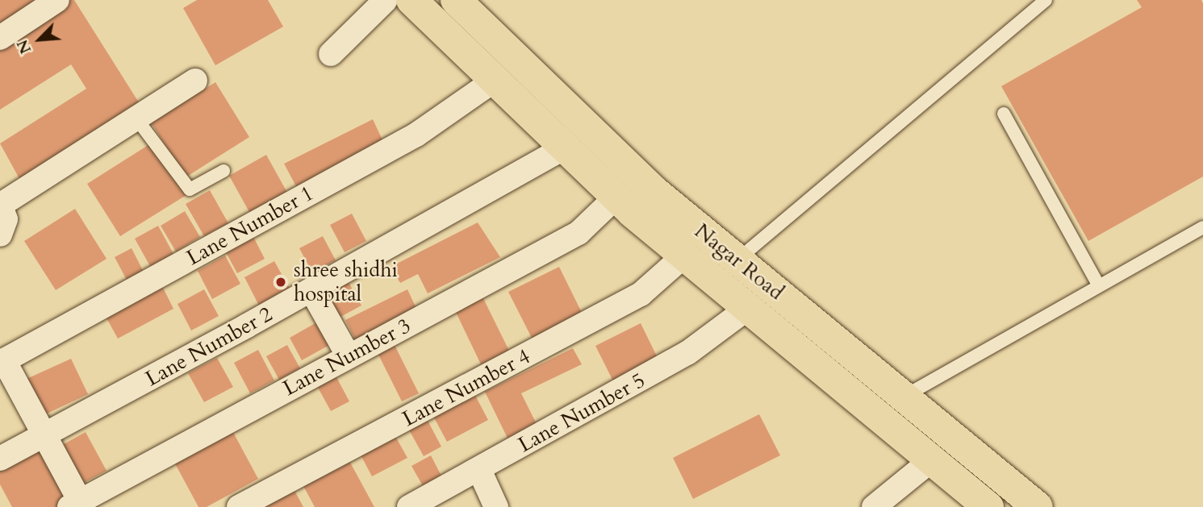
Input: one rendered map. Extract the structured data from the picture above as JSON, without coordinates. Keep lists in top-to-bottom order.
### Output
{
  "streets": {
    "highway": ["Nagar Road"],
    "street": [
      "Lane Number 1",
      "Lane Number 2",
      "Lane Number 3",
      "Lane Number 4",
      "Lane Number 5"
    ]
  },
  "crossings": [
    ["Lane Number 1", "Nagar Road"],
    ["Nagar Road", "Lane Number 2"],
    ["Nagar Road", "Lane Number 3"],
    ["Nagar Road", "Lane Number 4"],
    ["Nagar Road", "Lane Number 5"]
  ],
  "places": ["shree shidhi hospital"],
  "north": "bottom left"
}
